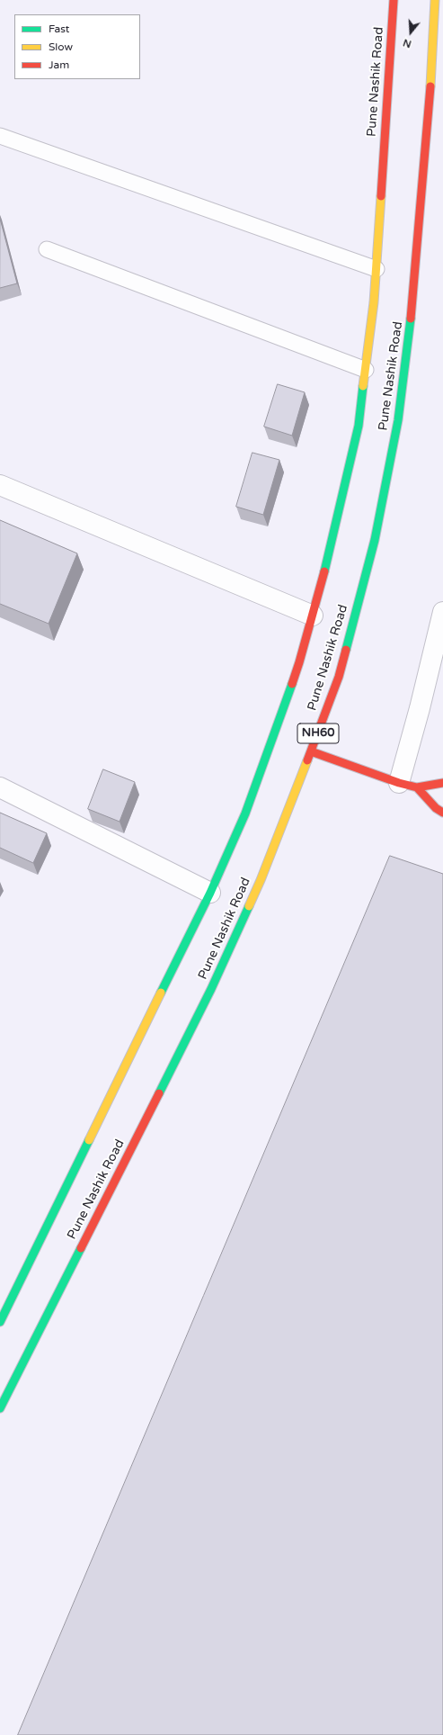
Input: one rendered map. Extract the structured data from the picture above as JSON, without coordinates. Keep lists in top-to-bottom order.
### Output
{
  "streets": {
    "main road": ["Pune Nashik Road", "NH60"]
  },
  "legend": ["Fast", "Slow", "Jam"],
  "north": "bottom"
}
